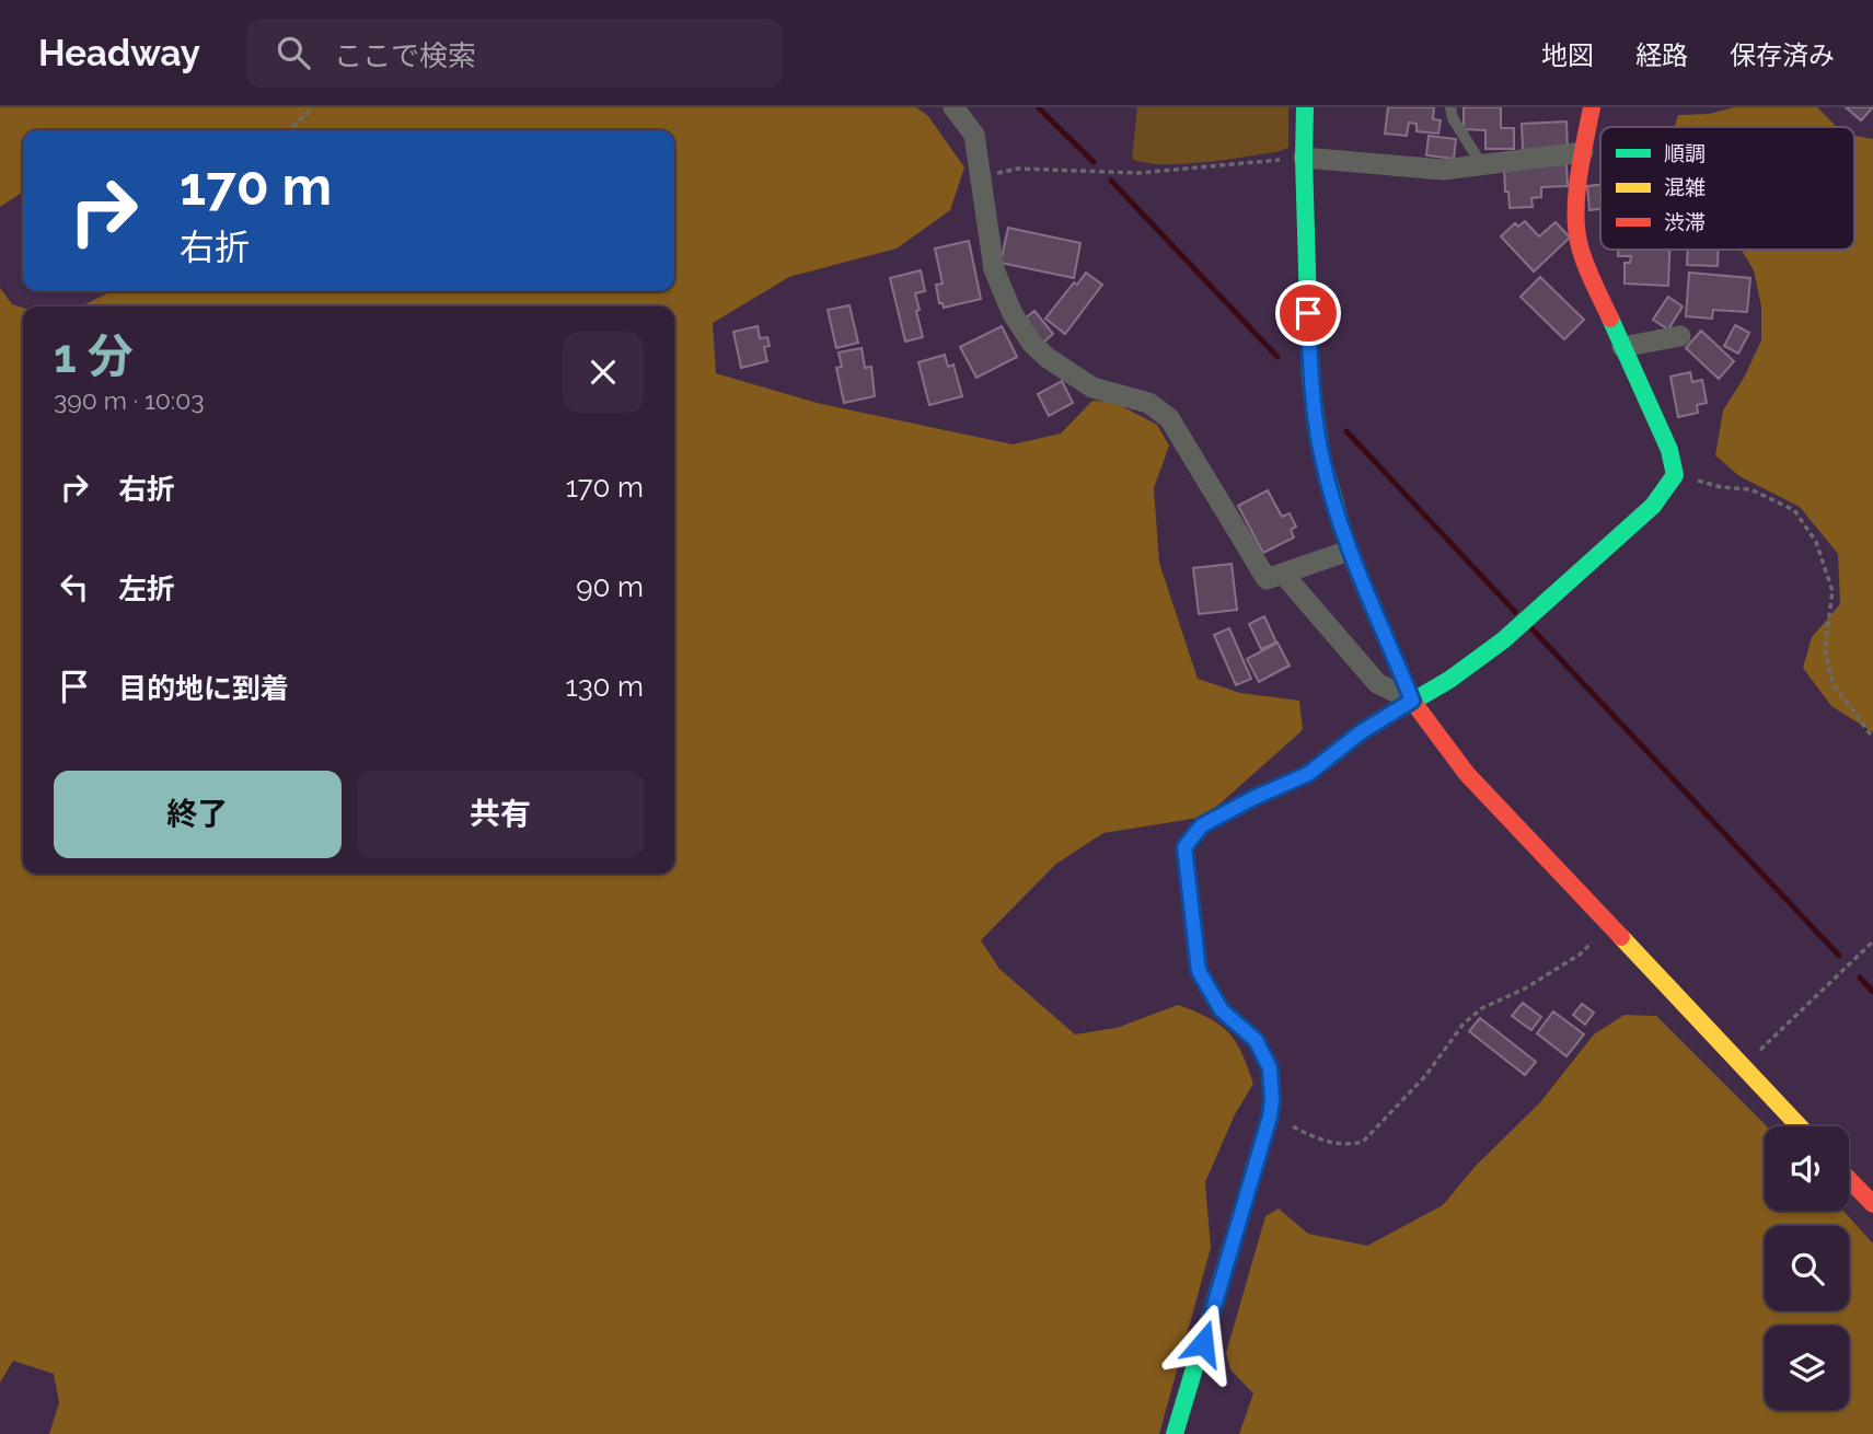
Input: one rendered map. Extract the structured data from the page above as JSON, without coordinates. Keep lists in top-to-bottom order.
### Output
{
  "legend": ["順調", "混雑", "渋滞"],
  "page": {
    "header": "Headway",
    "search": "ここで検索",
    "nav": ["地図", "経路", "保存済み"],
    "turn": ["170 m", "右折"],
    "heading": ["1 分", "390 m · 10:03"],
    "list": [
      {
        "name": "右折",
        "value": "170 m"
      },
      {
        "name": "左折",
        "value": "90 m"
      },
      {
        "name": "目的地に到着",
        "value": "130 m"
      }
    ],
    "buttons": ["終了", "共有"]
  }
}
